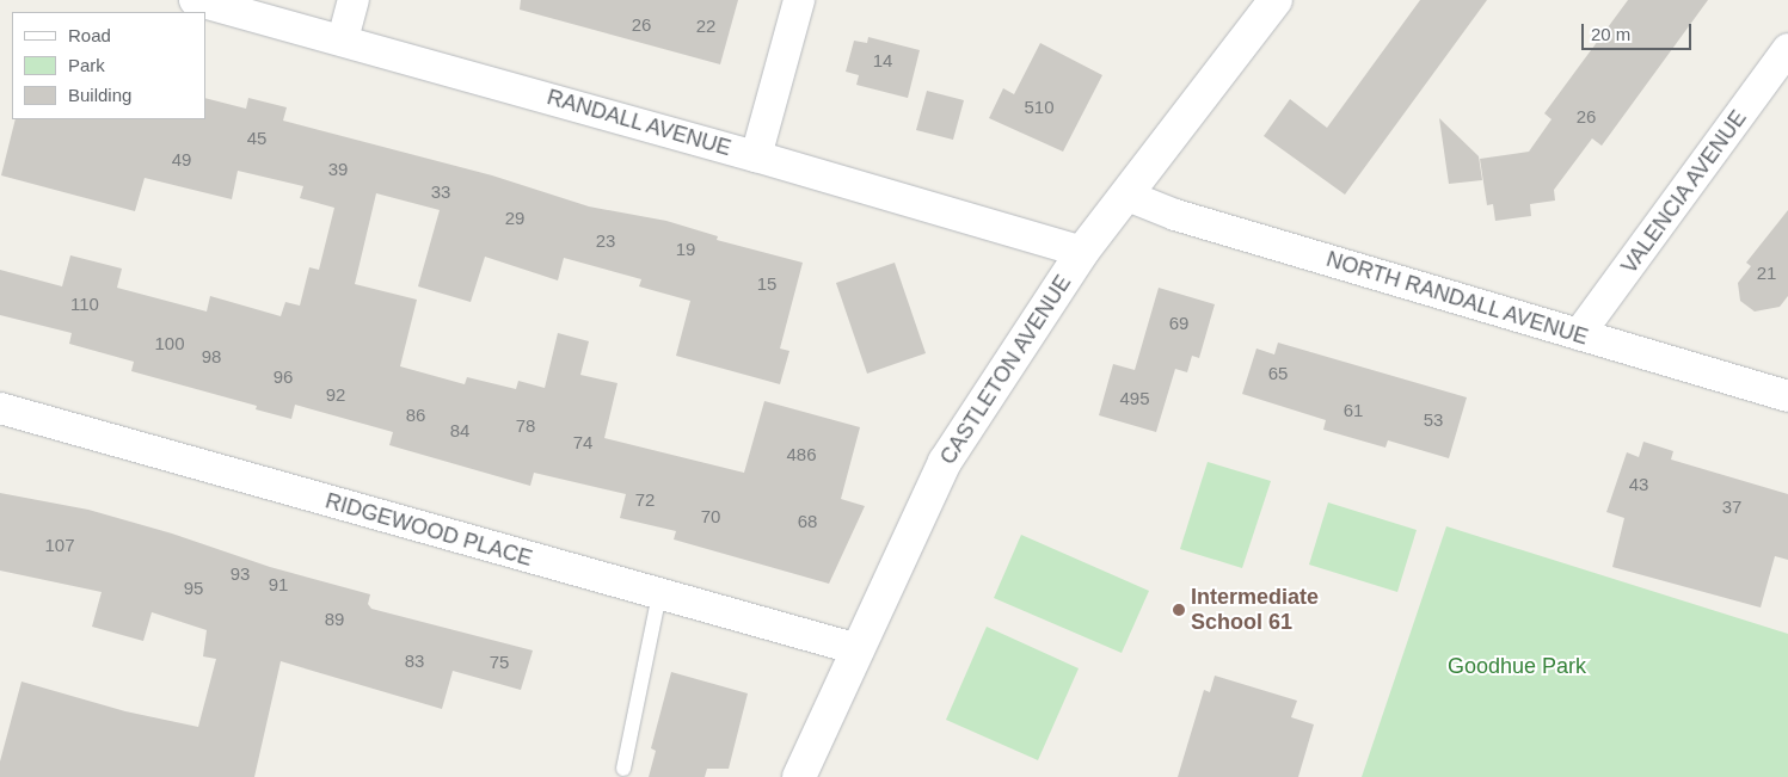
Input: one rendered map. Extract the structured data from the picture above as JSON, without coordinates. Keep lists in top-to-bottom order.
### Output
{
  "streets": {
    "street": [
      "RANDALL AVENUE",
      "VALENCIA AVENUE",
      "NORTH RANDALL AVENUE",
      "CASTLETON AVENUE",
      "RIDGEWOOD PLACE"
    ]
  },
  "crossings": [
    ["RANDALL AVENUE", "CASTLETON AVENUE"],
    ["VALENCIA AVENUE", "NORTH RANDALL AVENUE"],
    ["NORTH RANDALL AVENUE", "CASTLETON AVENUE"],
    ["CASTLETON AVENUE", "RIDGEWOOD PLACE"]
  ],
  "parks": ["Goodhue Park"],
  "places": ["Intermediate School 61"],
  "house_numbers": [
    "26",
    "22",
    "14",
    "510",
    "26",
    "45",
    "49",
    "39",
    "33",
    "29",
    "23",
    "19",
    "21",
    "15",
    "110",
    "69",
    "100",
    "98",
    "65",
    "96",
    "92",
    "495",
    "61",
    "86",
    "53",
    "78",
    "84",
    "74",
    "486",
    "43",
    "72",
    "37",
    "70",
    "68",
    "107",
    "93",
    "91",
    "95",
    "89",
    "83",
    "75"
  ],
  "legend": ["Road", "Park", "Building"],
  "scale_bar": "20 m"
}
